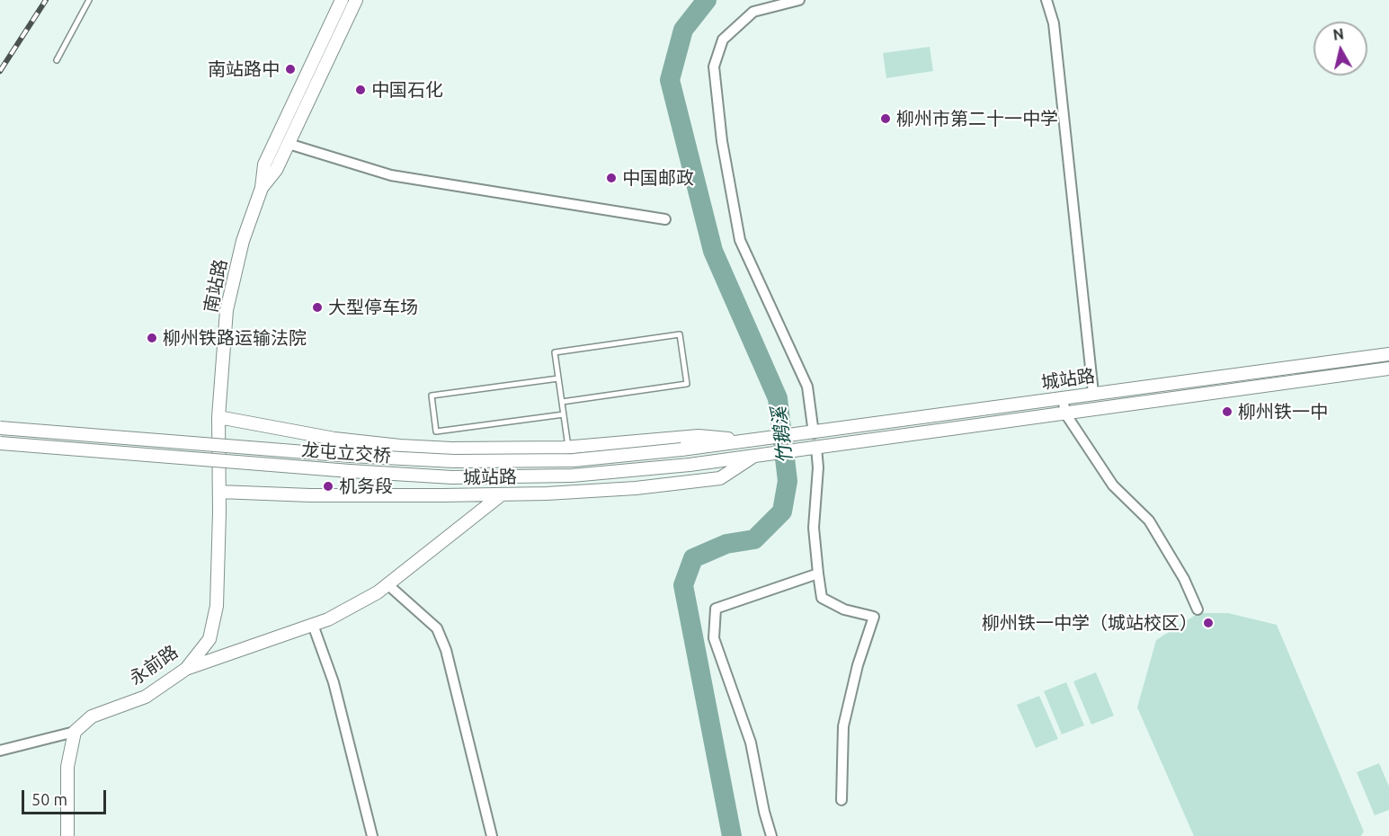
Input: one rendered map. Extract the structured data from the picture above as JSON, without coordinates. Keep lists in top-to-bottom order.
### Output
{
  "streets": {
    "main road": [
      "南站路",
      "城站路",
      "龙屯立交桥",
      "永前路"
    ]
  },
  "crossings": [
    ["南站路", "城站路"],
    ["南站路", "永前路"],
    ["城站路", "龙屯立交桥"],
    ["城站路", "永前路"]
  ],
  "water": ["竹鹅溪"],
  "places": [
    "南站路中",
    "中国石化",
    "柳州市第二十一中学",
    "中国邮政",
    "大型停车场",
    "柳州铁路运输法院",
    "柳州铁一中",
    "机务段",
    "柳州铁一中学（城站校区）"
  ],
  "scale_bar": "50 m",
  "north": "top"
}
